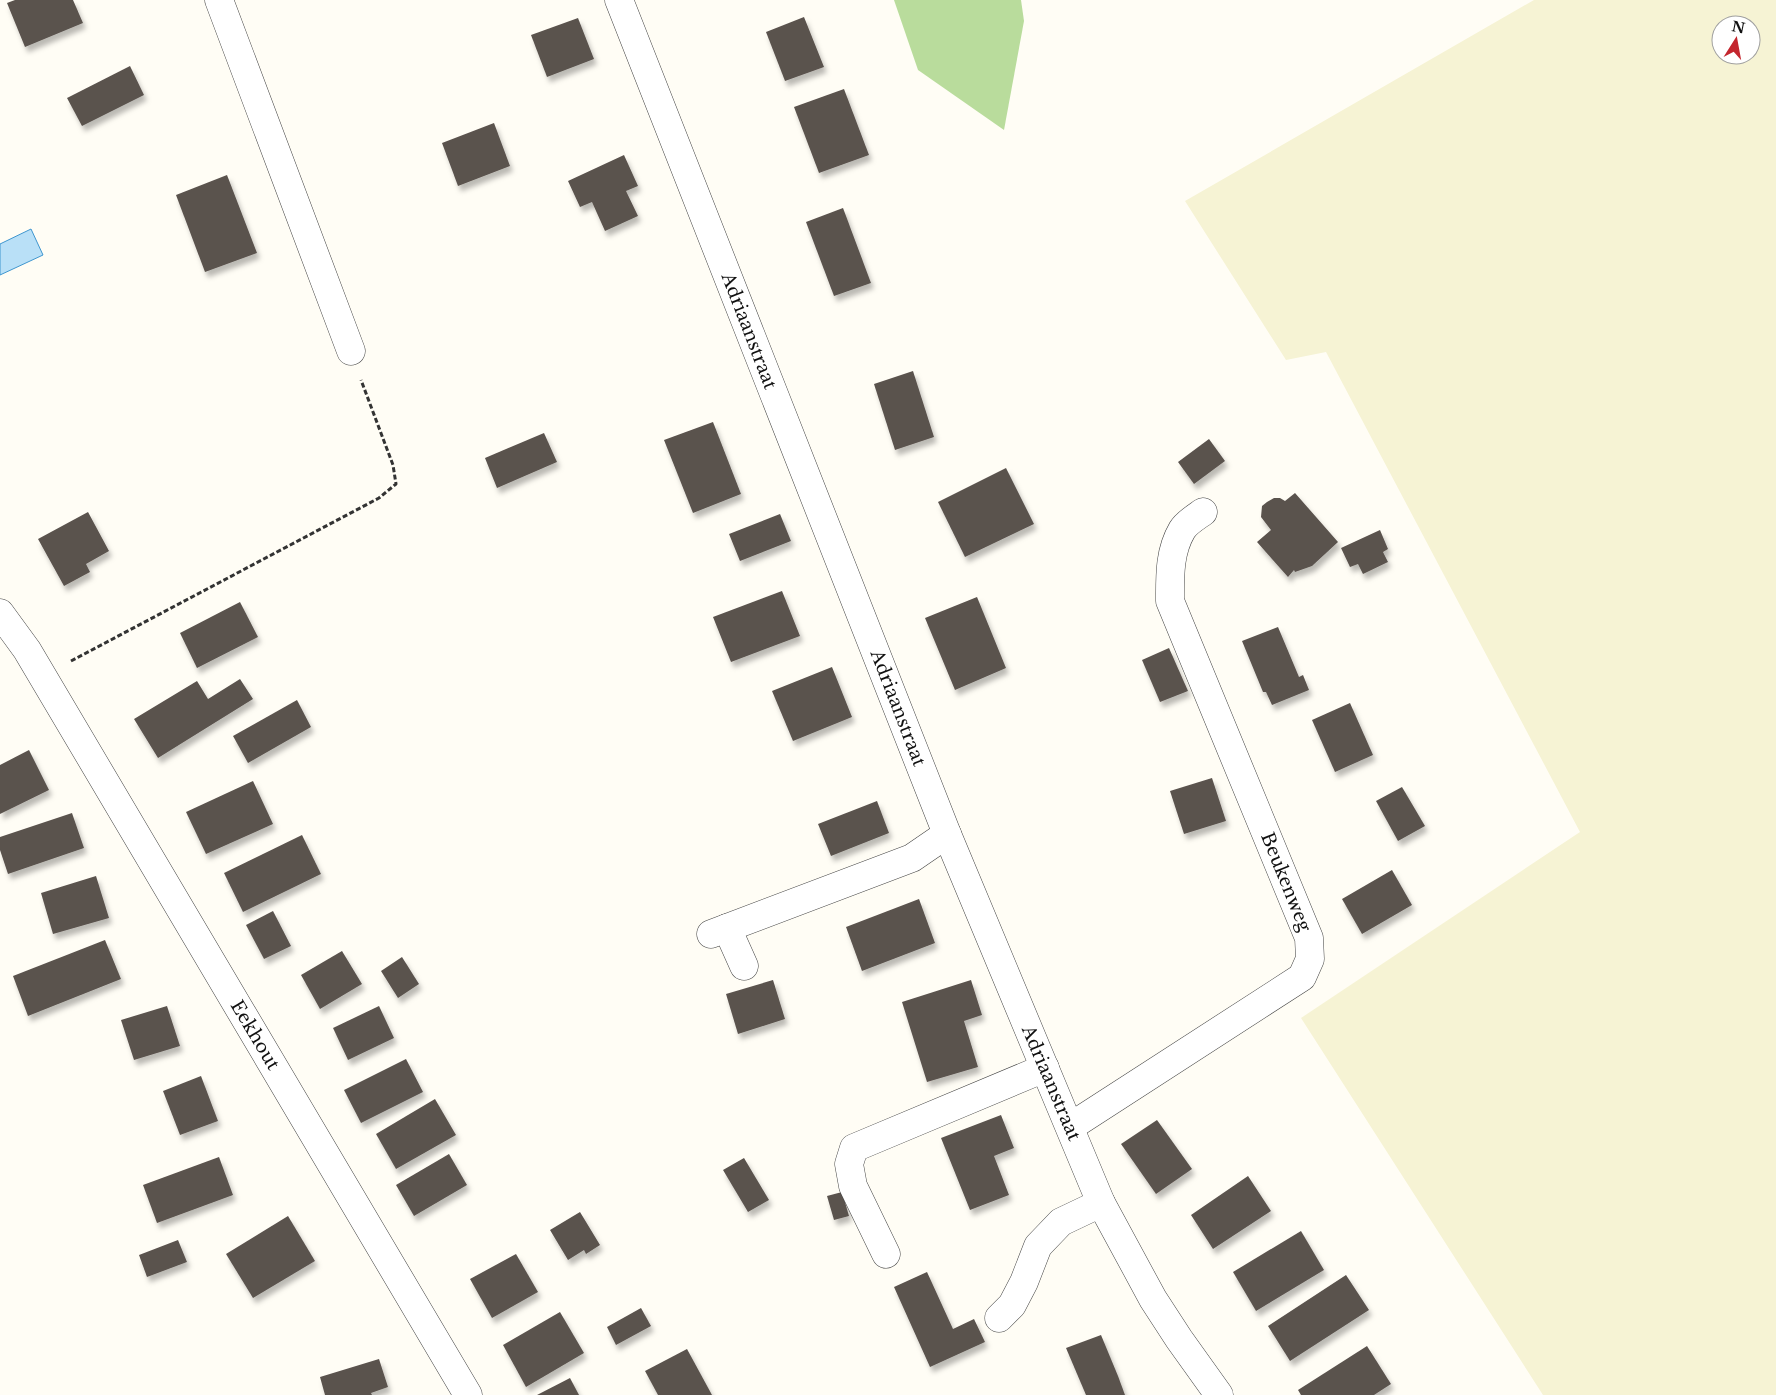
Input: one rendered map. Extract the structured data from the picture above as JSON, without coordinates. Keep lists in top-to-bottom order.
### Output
{
  "streets": {
    "street": ["Adriaanstraat", "Beukenweg", "Eekhout"]
  },
  "crossings": [
    ["Adriaanstraat", "Beukenweg"]
  ],
  "north": "top"
}
